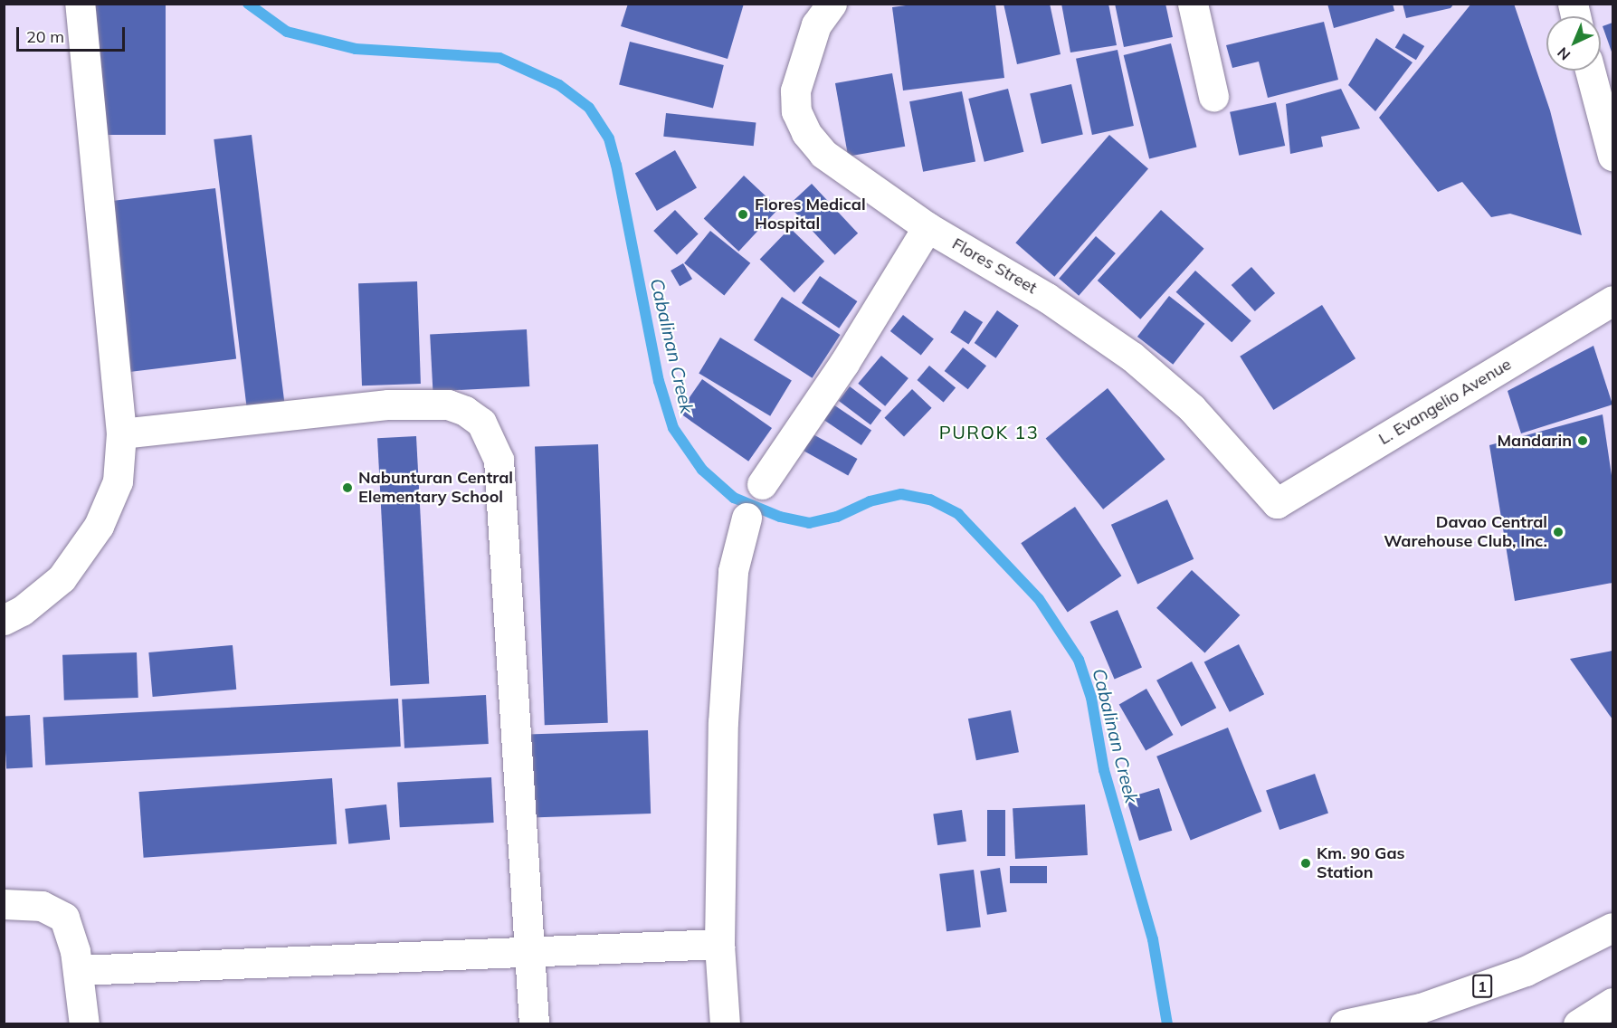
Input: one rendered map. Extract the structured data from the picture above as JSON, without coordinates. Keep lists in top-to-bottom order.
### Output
{
  "streets": {
    "main road": ["Flores Street", "L. Evangelio Avenue", "1"]
  },
  "crossings": [
    ["Flores Street", "L. Evangelio Avenue"]
  ],
  "districts": ["PUROK 13"],
  "water": ["Cabalinan Creek"],
  "places": [
    "Flores Medical Hospital",
    "Mandarin",
    "Nabunturan Central Elementary School",
    "Davao Central Warehouse Club, Inc.",
    "Km. 90 Gas Station"
  ],
  "scale_bar": "20 m",
  "north": "bottom left"
}
